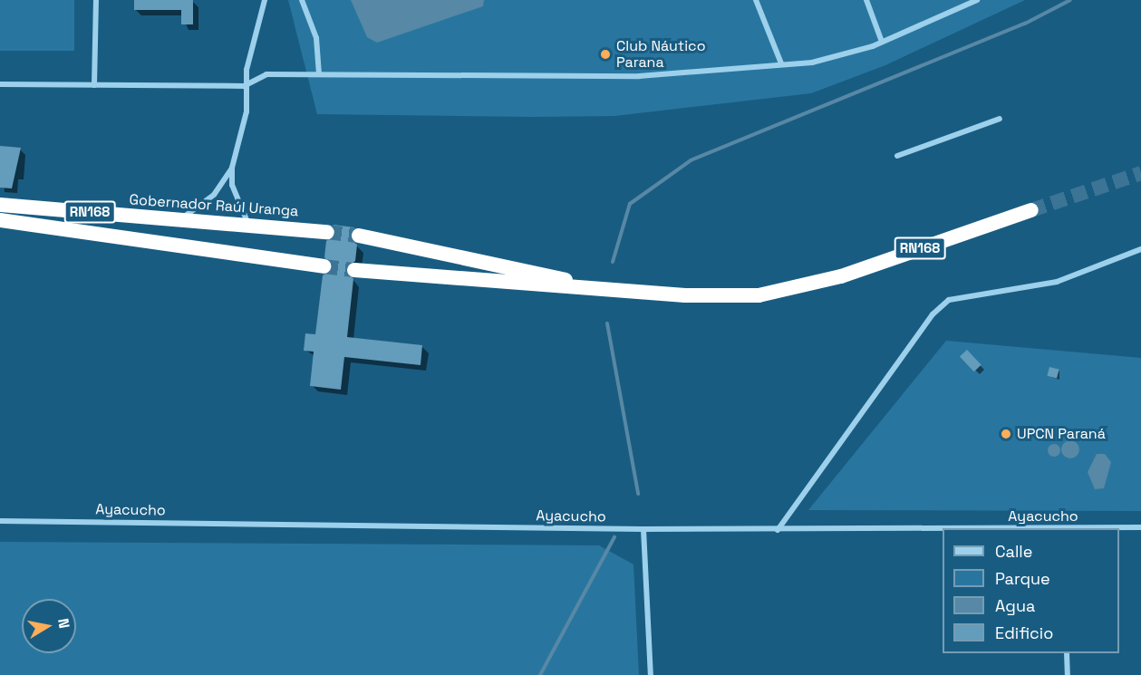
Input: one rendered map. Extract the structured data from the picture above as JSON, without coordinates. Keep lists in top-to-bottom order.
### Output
{
  "streets": {
    "highway": ["Gobernador Raúl Uranga", "RN168"],
    "street": ["Ayacucho"]
  },
  "places": ["Club Náutico Parana", "UPCN Paraná"],
  "legend": [
    "Calle",
    "Parque",
    "Agua",
    "Edificio"
  ],
  "north": "right"
}
